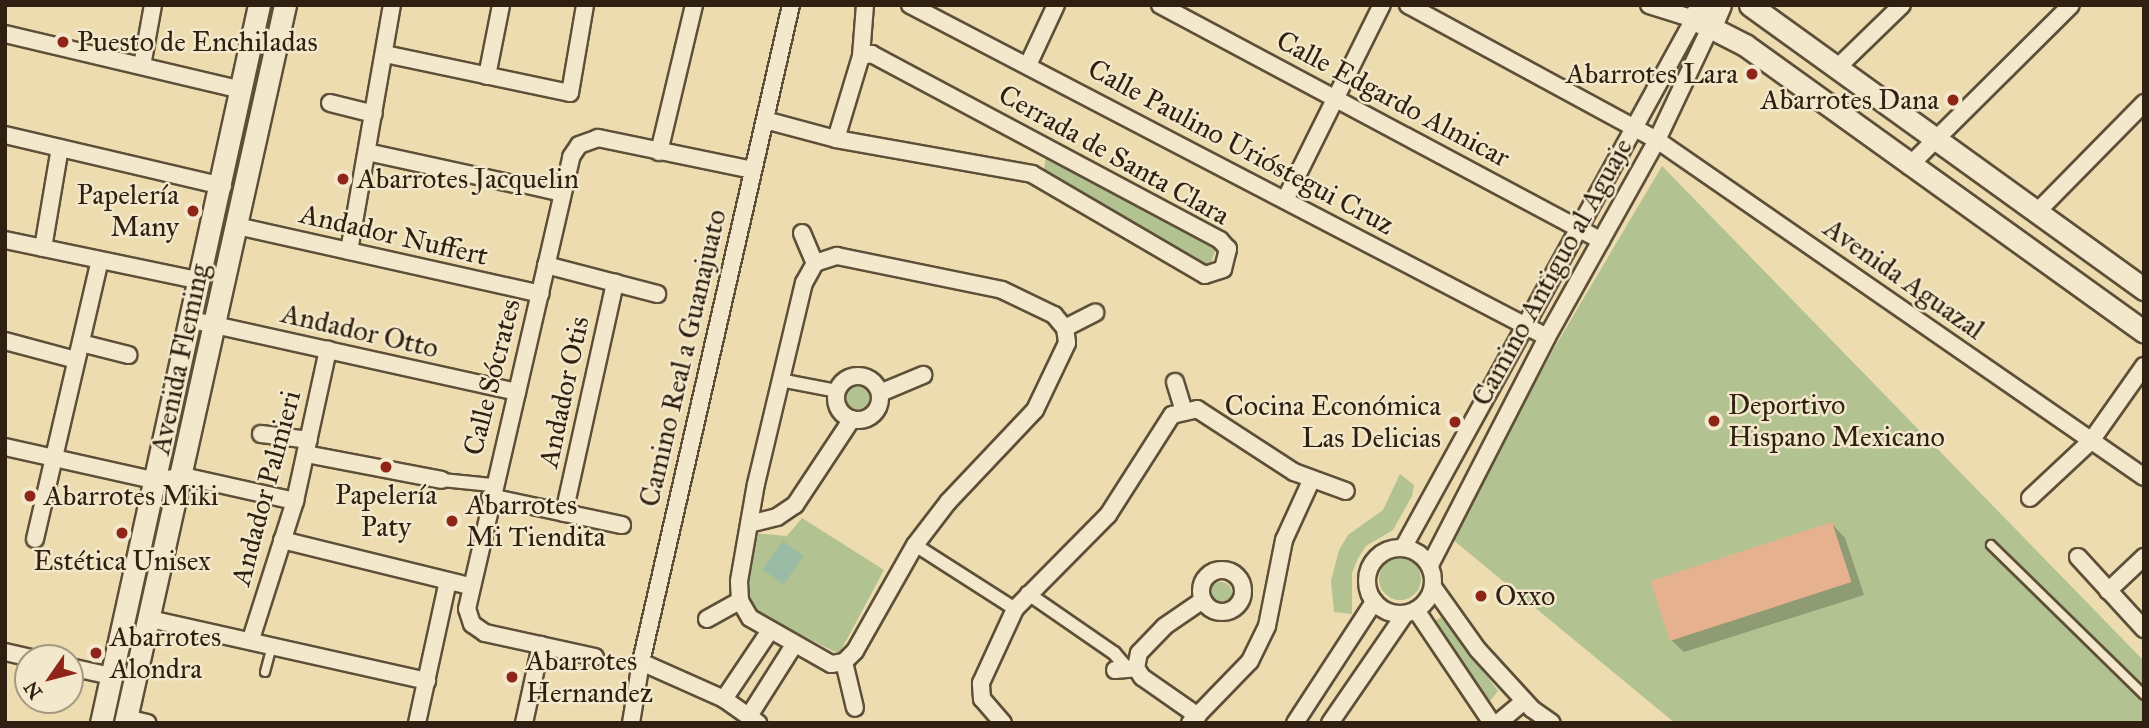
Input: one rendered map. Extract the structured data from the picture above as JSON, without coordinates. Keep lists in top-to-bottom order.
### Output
{
  "streets": {
    "street": [
      "Calle Edgardo Almicar",
      "Calle Paulino Urióstegui Cruz",
      "Cerrada de Santa Clara",
      "Andador Nuffert",
      "Camino Antiguo al Aguaje",
      "Avenida Aguazal",
      "Andador Otto",
      "Camino Real a Guanajuato",
      "Avenida Fleming",
      "Calle Sócrates",
      "Andador Otis",
      "Andador Palmieri"
    ]
  },
  "crossings": [
    ["Calle Edgardo Almicar", "Camino Antiguo al Aguaje"],
    ["Calle Paulino Urióstegui Cruz", "Camino Antiguo al Aguaje"],
    ["Cerrada de Santa Clara", "Camino Real a Guanajuato"],
    ["Andador Nuffert", "Avenida Fleming"],
    ["Andador Nuffert", "Calle Sócrates"],
    ["Camino Antiguo al Aguaje", "Avenida Aguazal"],
    ["Andador Otto", "Avenida Fleming"],
    ["Andador Otto", "Calle Sócrates"],
    ["Andador Otto", "Andador Palmieri"]
  ],
  "places": [
    "Puesto de Enchiladas",
    "Abarrotes Lara",
    "Abarrotes Dana",
    "Abarrotes Jacquelin",
    "Papelería Many",
    "Deportivo Hispano Mexicano",
    "Cocina Económica Las Delicias",
    "Papelería Paty",
    "Abarrotes Miki",
    "Abarrotes Mi Tiendita",
    "Estética Unisex",
    "Oxxo",
    "Abarrotes Alondra",
    "Abarrotes Hernandez"
  ],
  "north": "bottom left"
}
